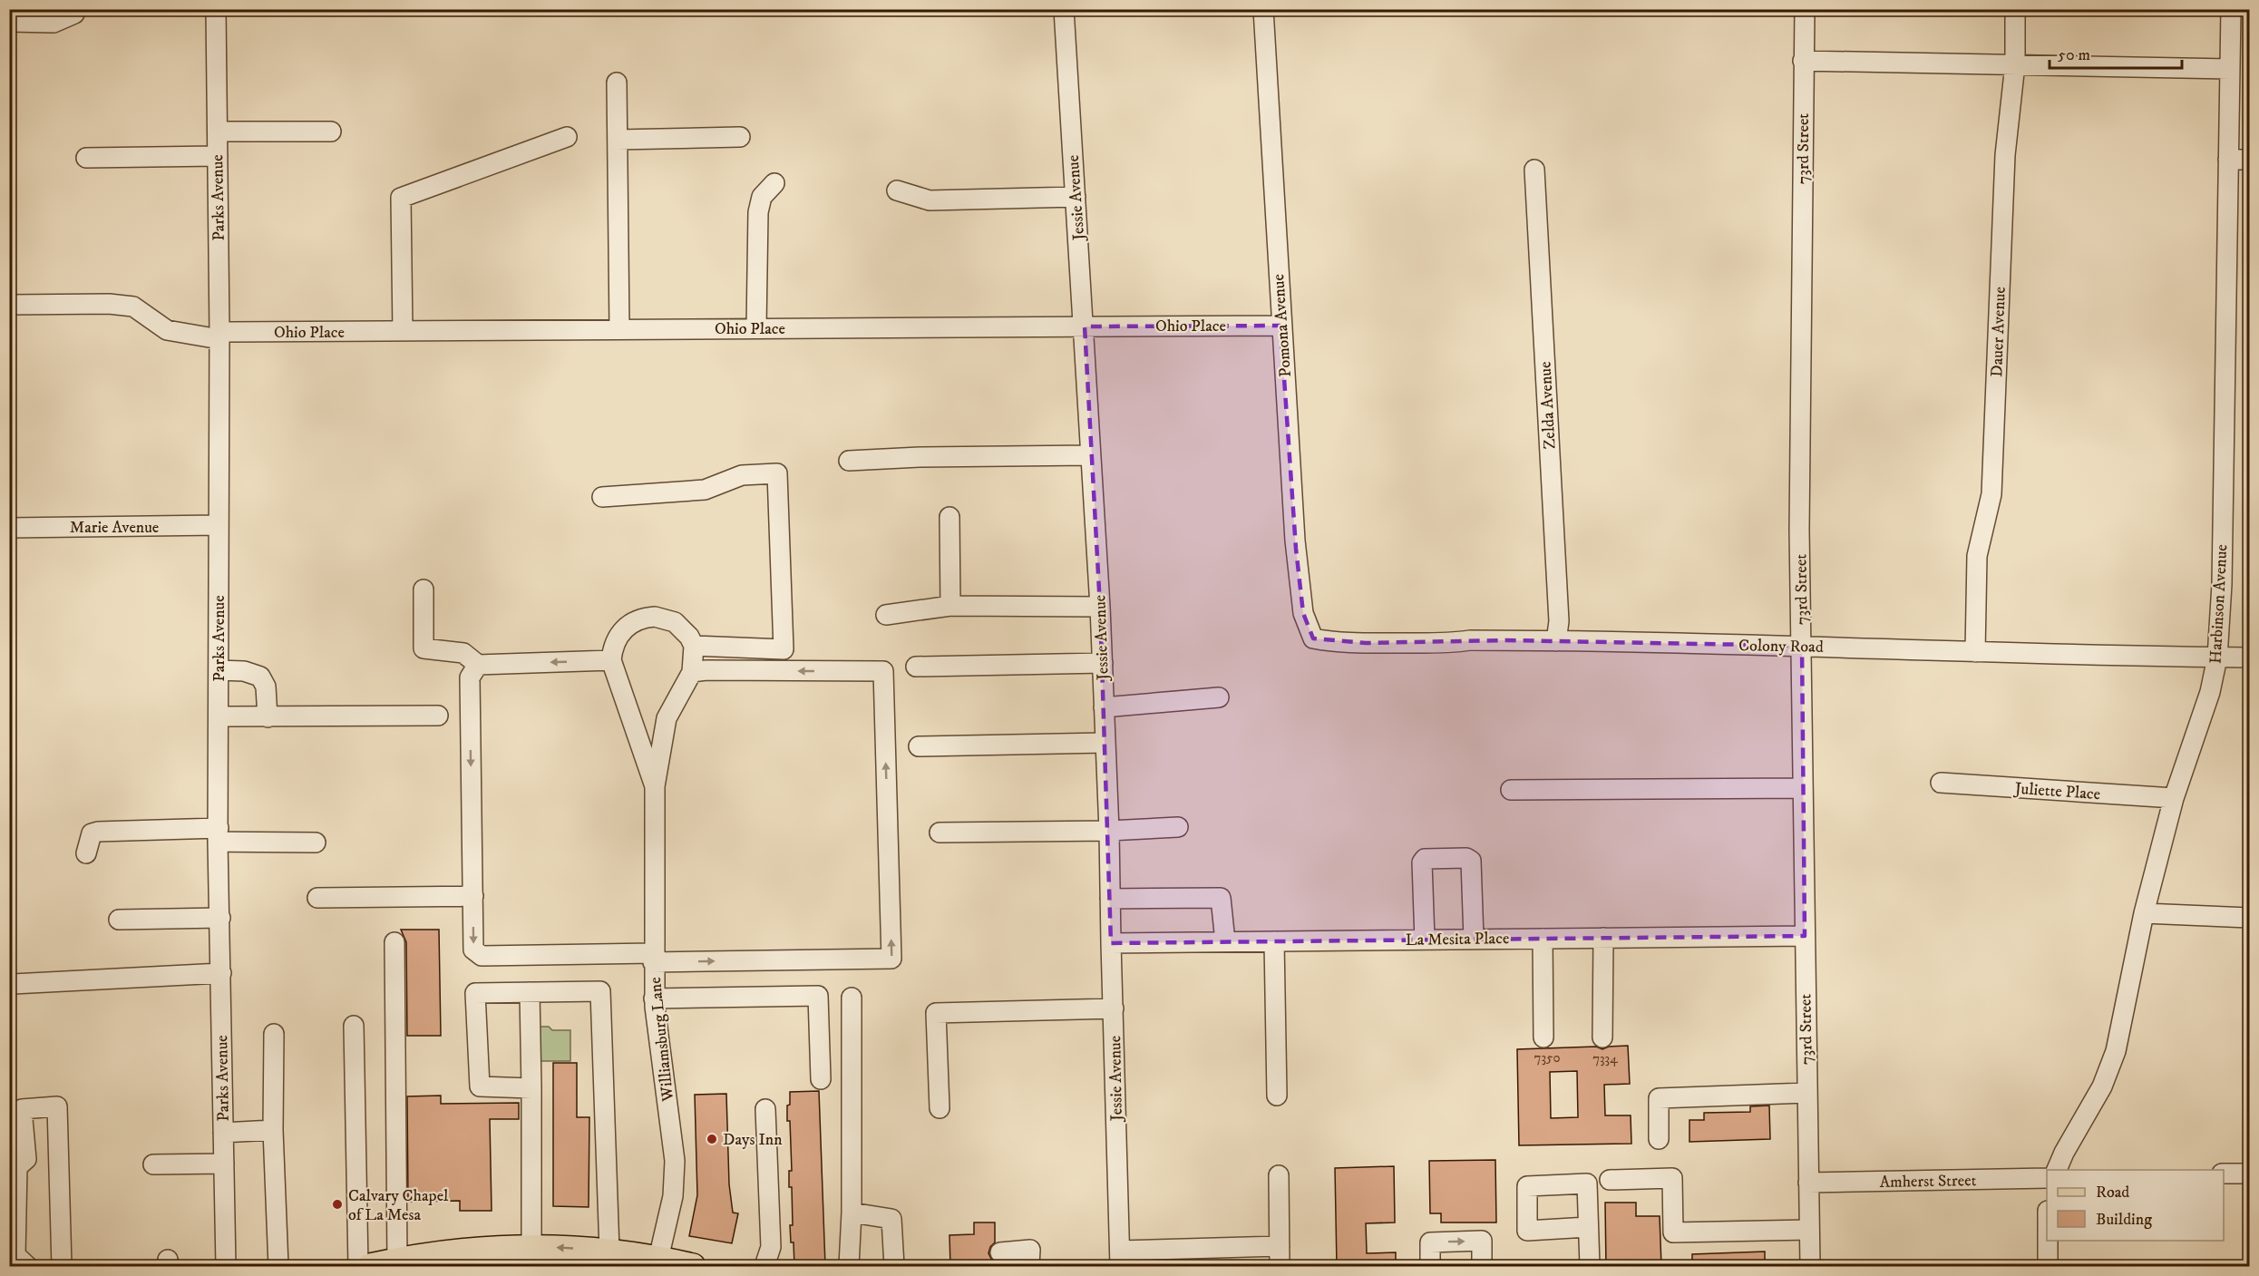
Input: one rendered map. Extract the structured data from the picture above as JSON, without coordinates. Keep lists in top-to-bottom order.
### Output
{
  "streets": {
    "street": [
      "73rd Street",
      "Parks Avenue",
      "Jessie Avenue",
      "Ohio Place",
      "Pomona Avenue",
      "Dauer Avenue",
      "Zelda Avenue",
      "Marie Avenue",
      "Harbinson Avenue",
      "Colony Road",
      "Juliette Place",
      "La Mesita Place",
      "Williamsburg Lane",
      "Amherst Street"
    ]
  },
  "crossings": [
    ["73rd Street", "Colony Road"],
    ["73rd Street", "La Mesita Place"],
    ["73rd Street", "Amherst Street"],
    ["Parks Avenue", "Ohio Place"],
    ["Parks Avenue", "Marie Avenue"],
    ["Jessie Avenue", "Ohio Place"],
    ["Jessie Avenue", "La Mesita Place"],
    ["Ohio Place", "Pomona Avenue"],
    ["Pomona Avenue", "Colony Road"],
    ["Dauer Avenue", "Colony Road"],
    ["Zelda Avenue", "Colony Road"],
    ["Harbinson Avenue", "Colony Road"],
    ["Harbinson Avenue", "Juliette Place"]
  ],
  "places": ["Days Inn", "Calvary Chapel of La Mesa"],
  "house_numbers": ["7350", "7334"],
  "legend": ["Road", "Building"],
  "scale_bar": "50 m"
}
